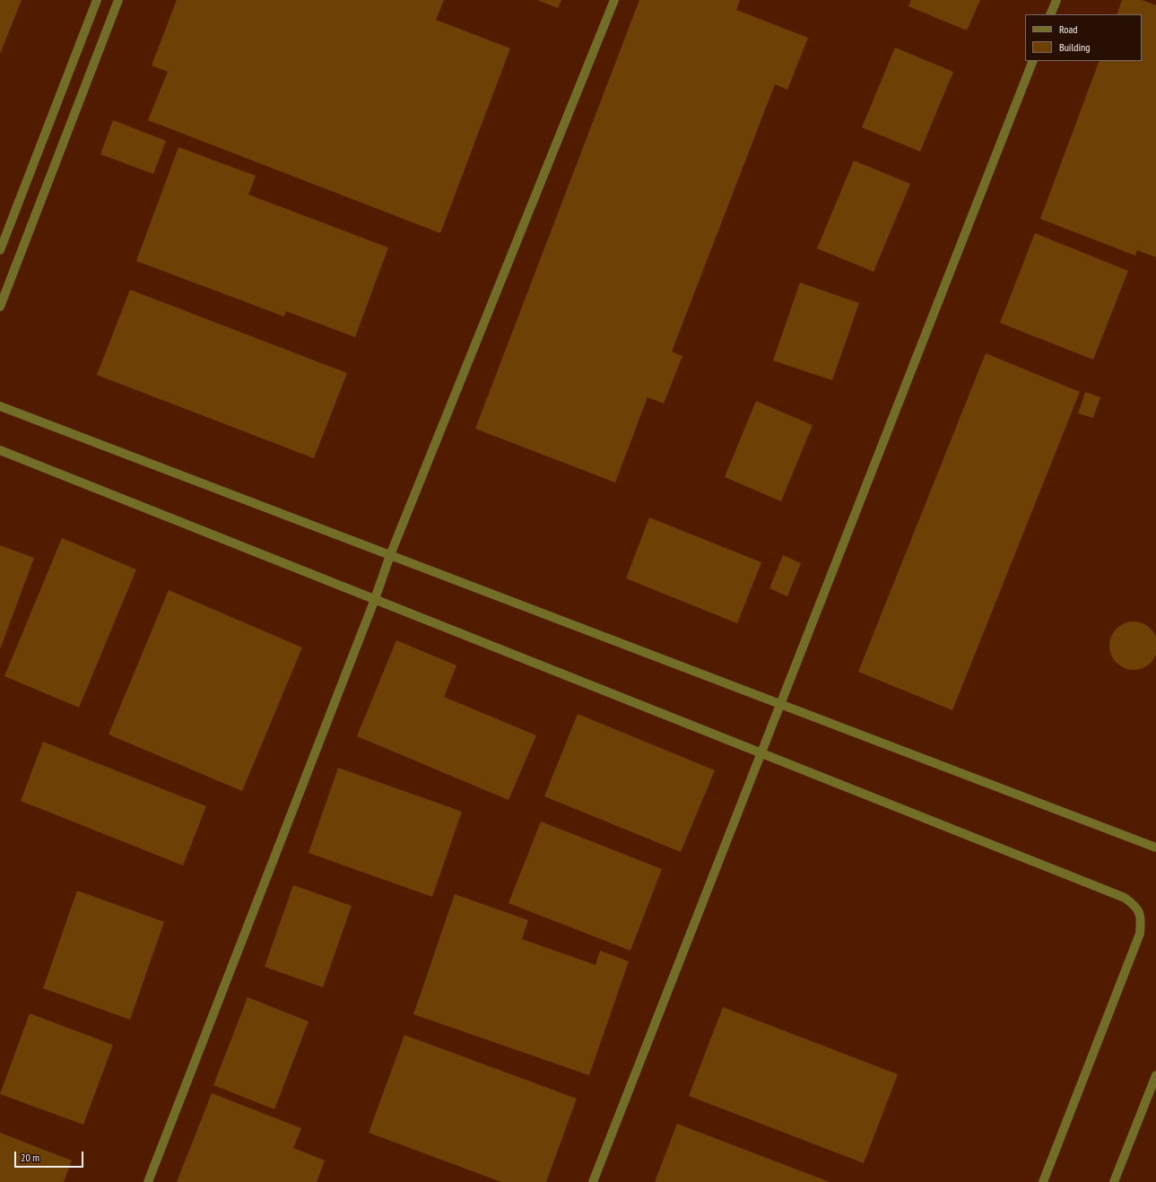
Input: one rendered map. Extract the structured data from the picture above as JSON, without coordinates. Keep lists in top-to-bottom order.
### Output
{
  "legend": ["Road", "Building"],
  "scale_bar": "20 m"
}
